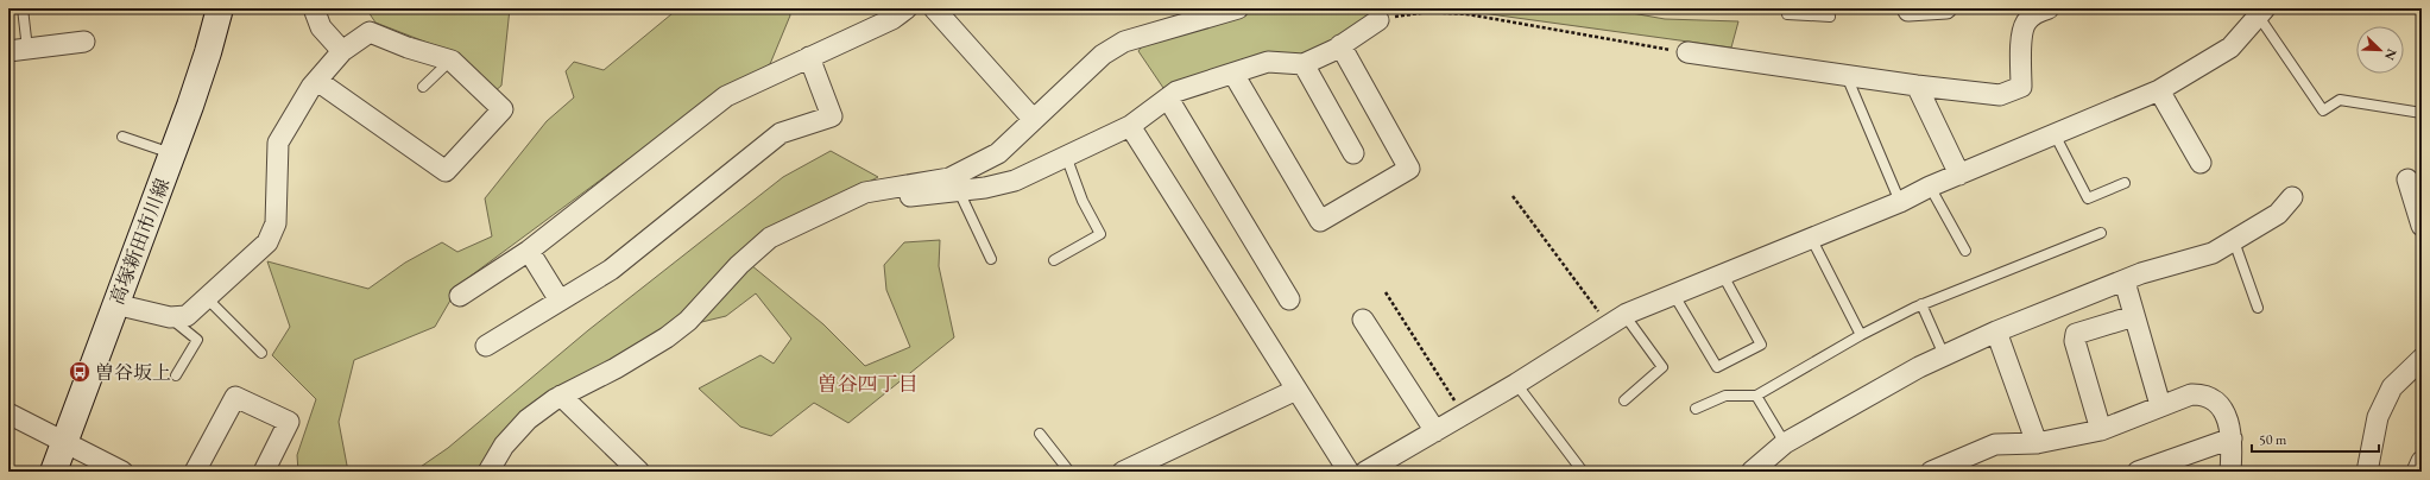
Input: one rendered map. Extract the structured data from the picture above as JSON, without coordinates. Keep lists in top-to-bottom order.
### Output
{
  "streets": {
    "main road": ["高塚新田市川線"]
  },
  "districts": ["曽谷四丁目"],
  "places": {
    "bus stop": ["曽谷坂上"]
  },
  "scale_bar": "50 m",
  "north": "bottom right"
}
